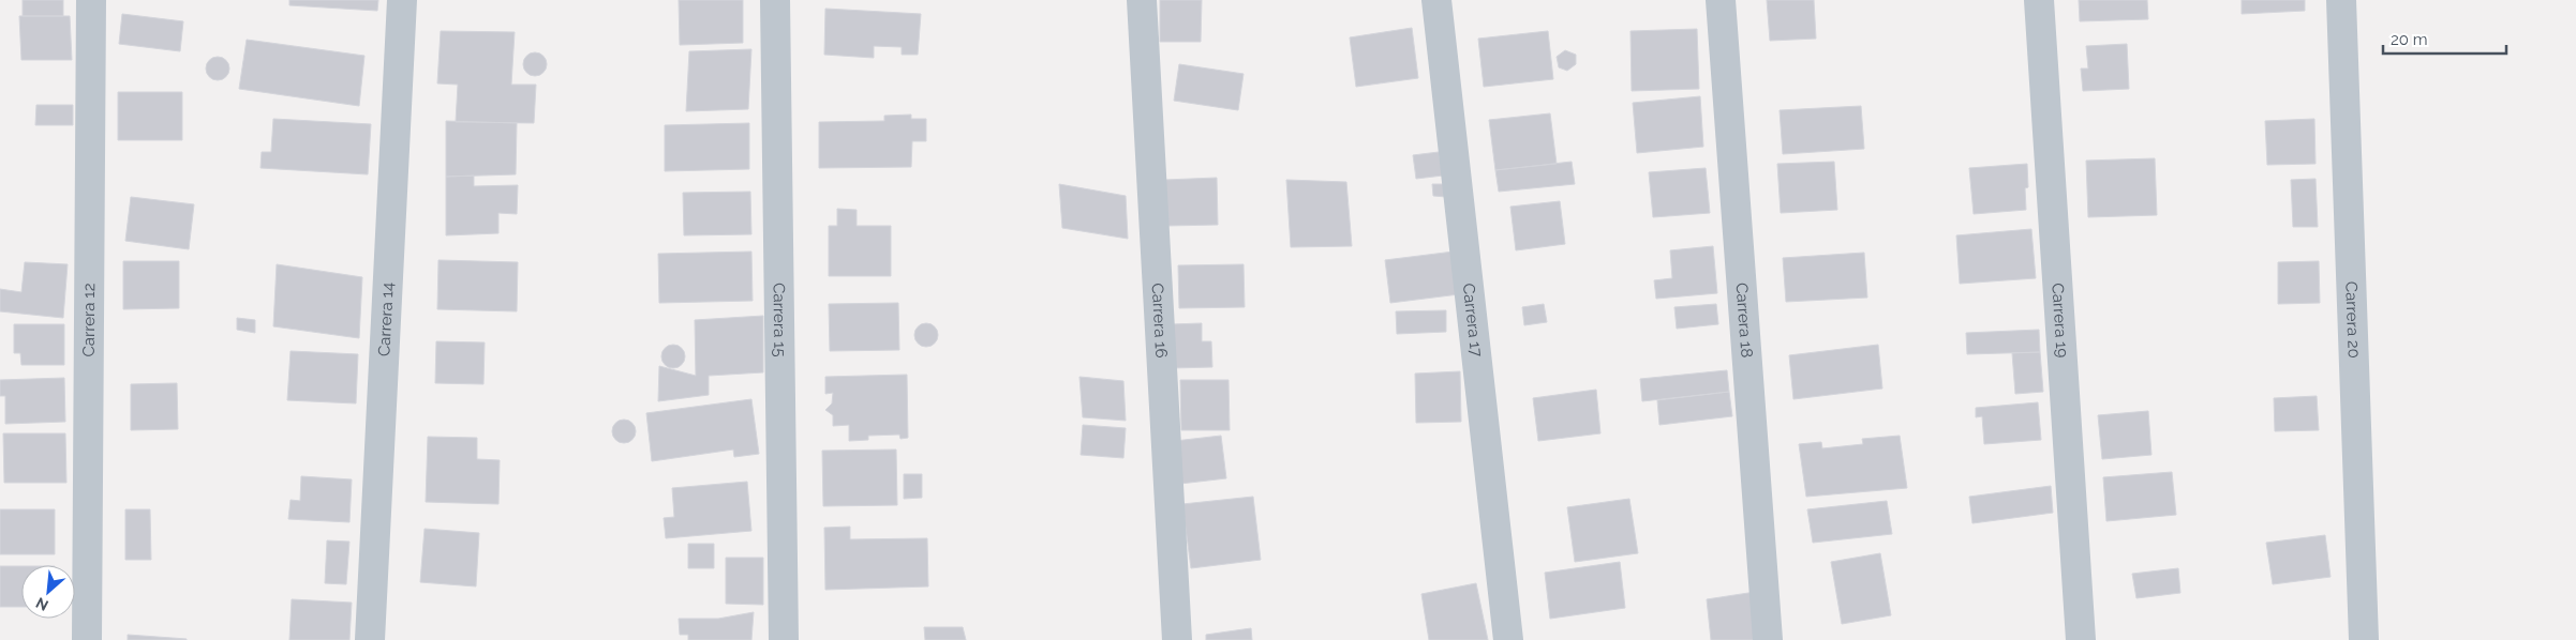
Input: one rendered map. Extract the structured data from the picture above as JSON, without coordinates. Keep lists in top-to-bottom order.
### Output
{
  "streets": {
    "street": [
      "Carrera 12",
      "Carrera 14",
      "Carrera 15",
      "Carrera 16",
      "Carrera 17",
      "Carrera 18",
      "Carrera 19",
      "Carrera 20"
    ]
  },
  "scale_bar": "20 m",
  "north": "bottom left"
}
